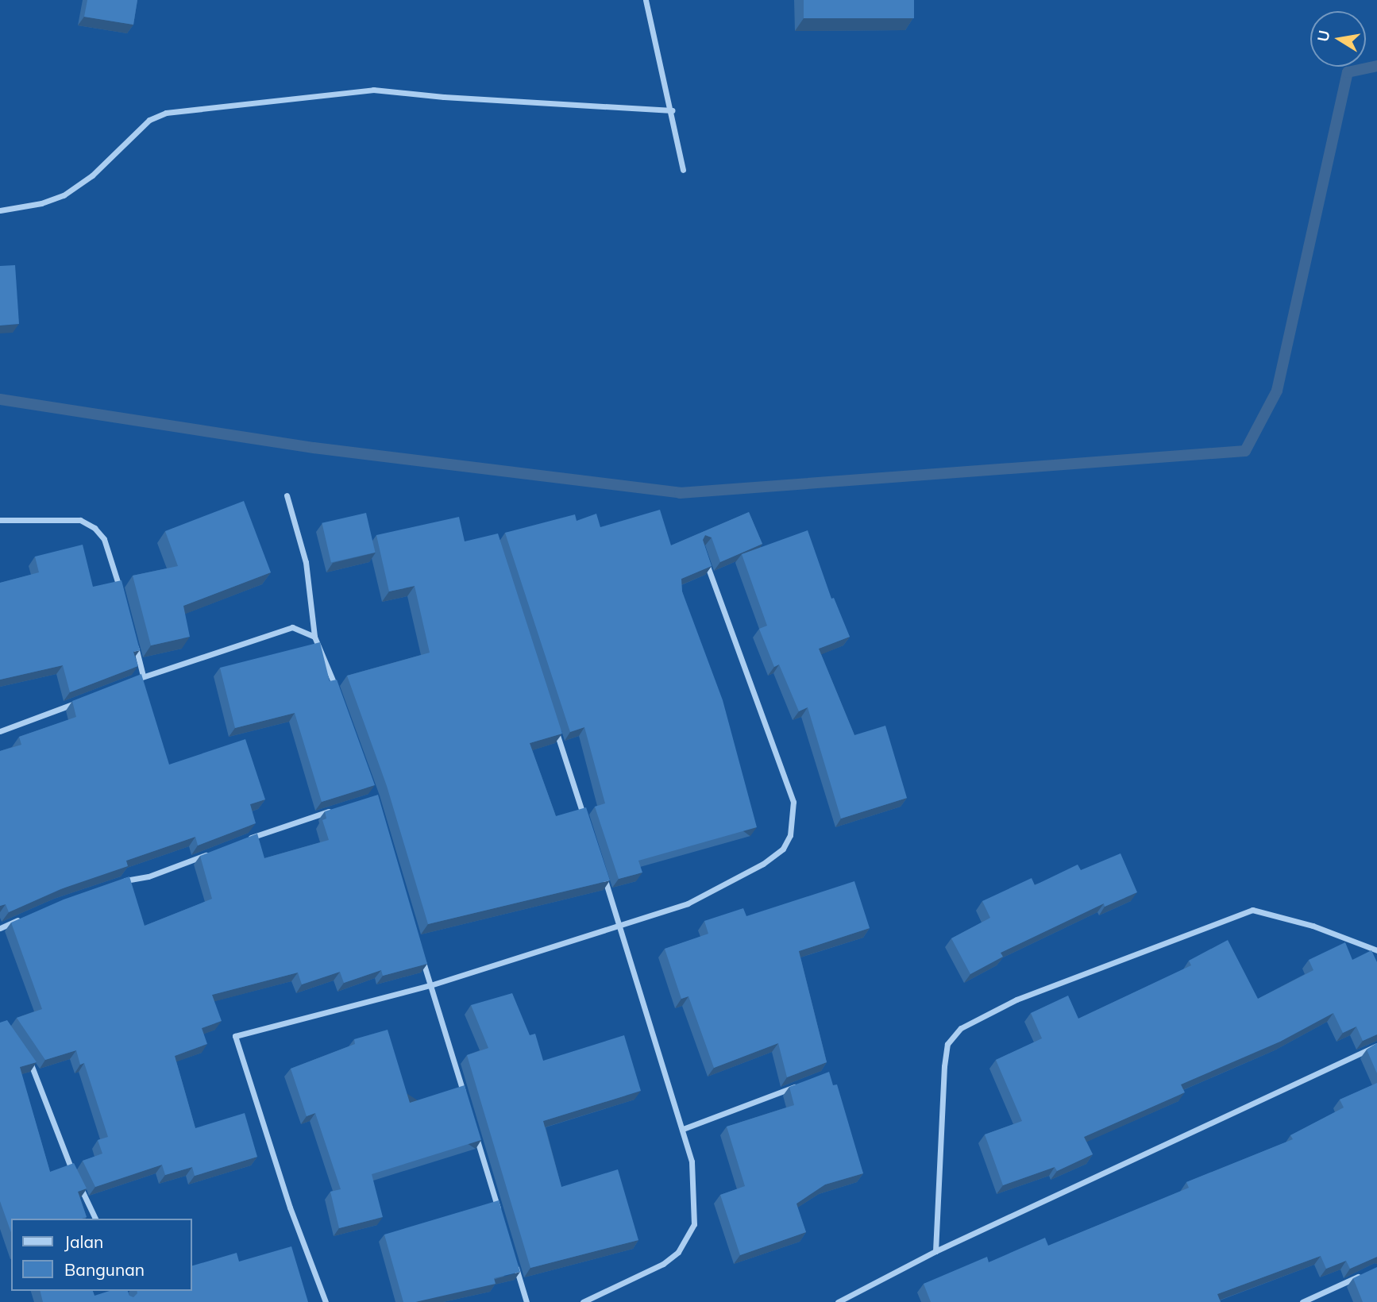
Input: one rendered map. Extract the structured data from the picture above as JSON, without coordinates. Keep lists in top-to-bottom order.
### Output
{
  "legend": ["Jalan", "Bangunan"],
  "north": "left"
}
